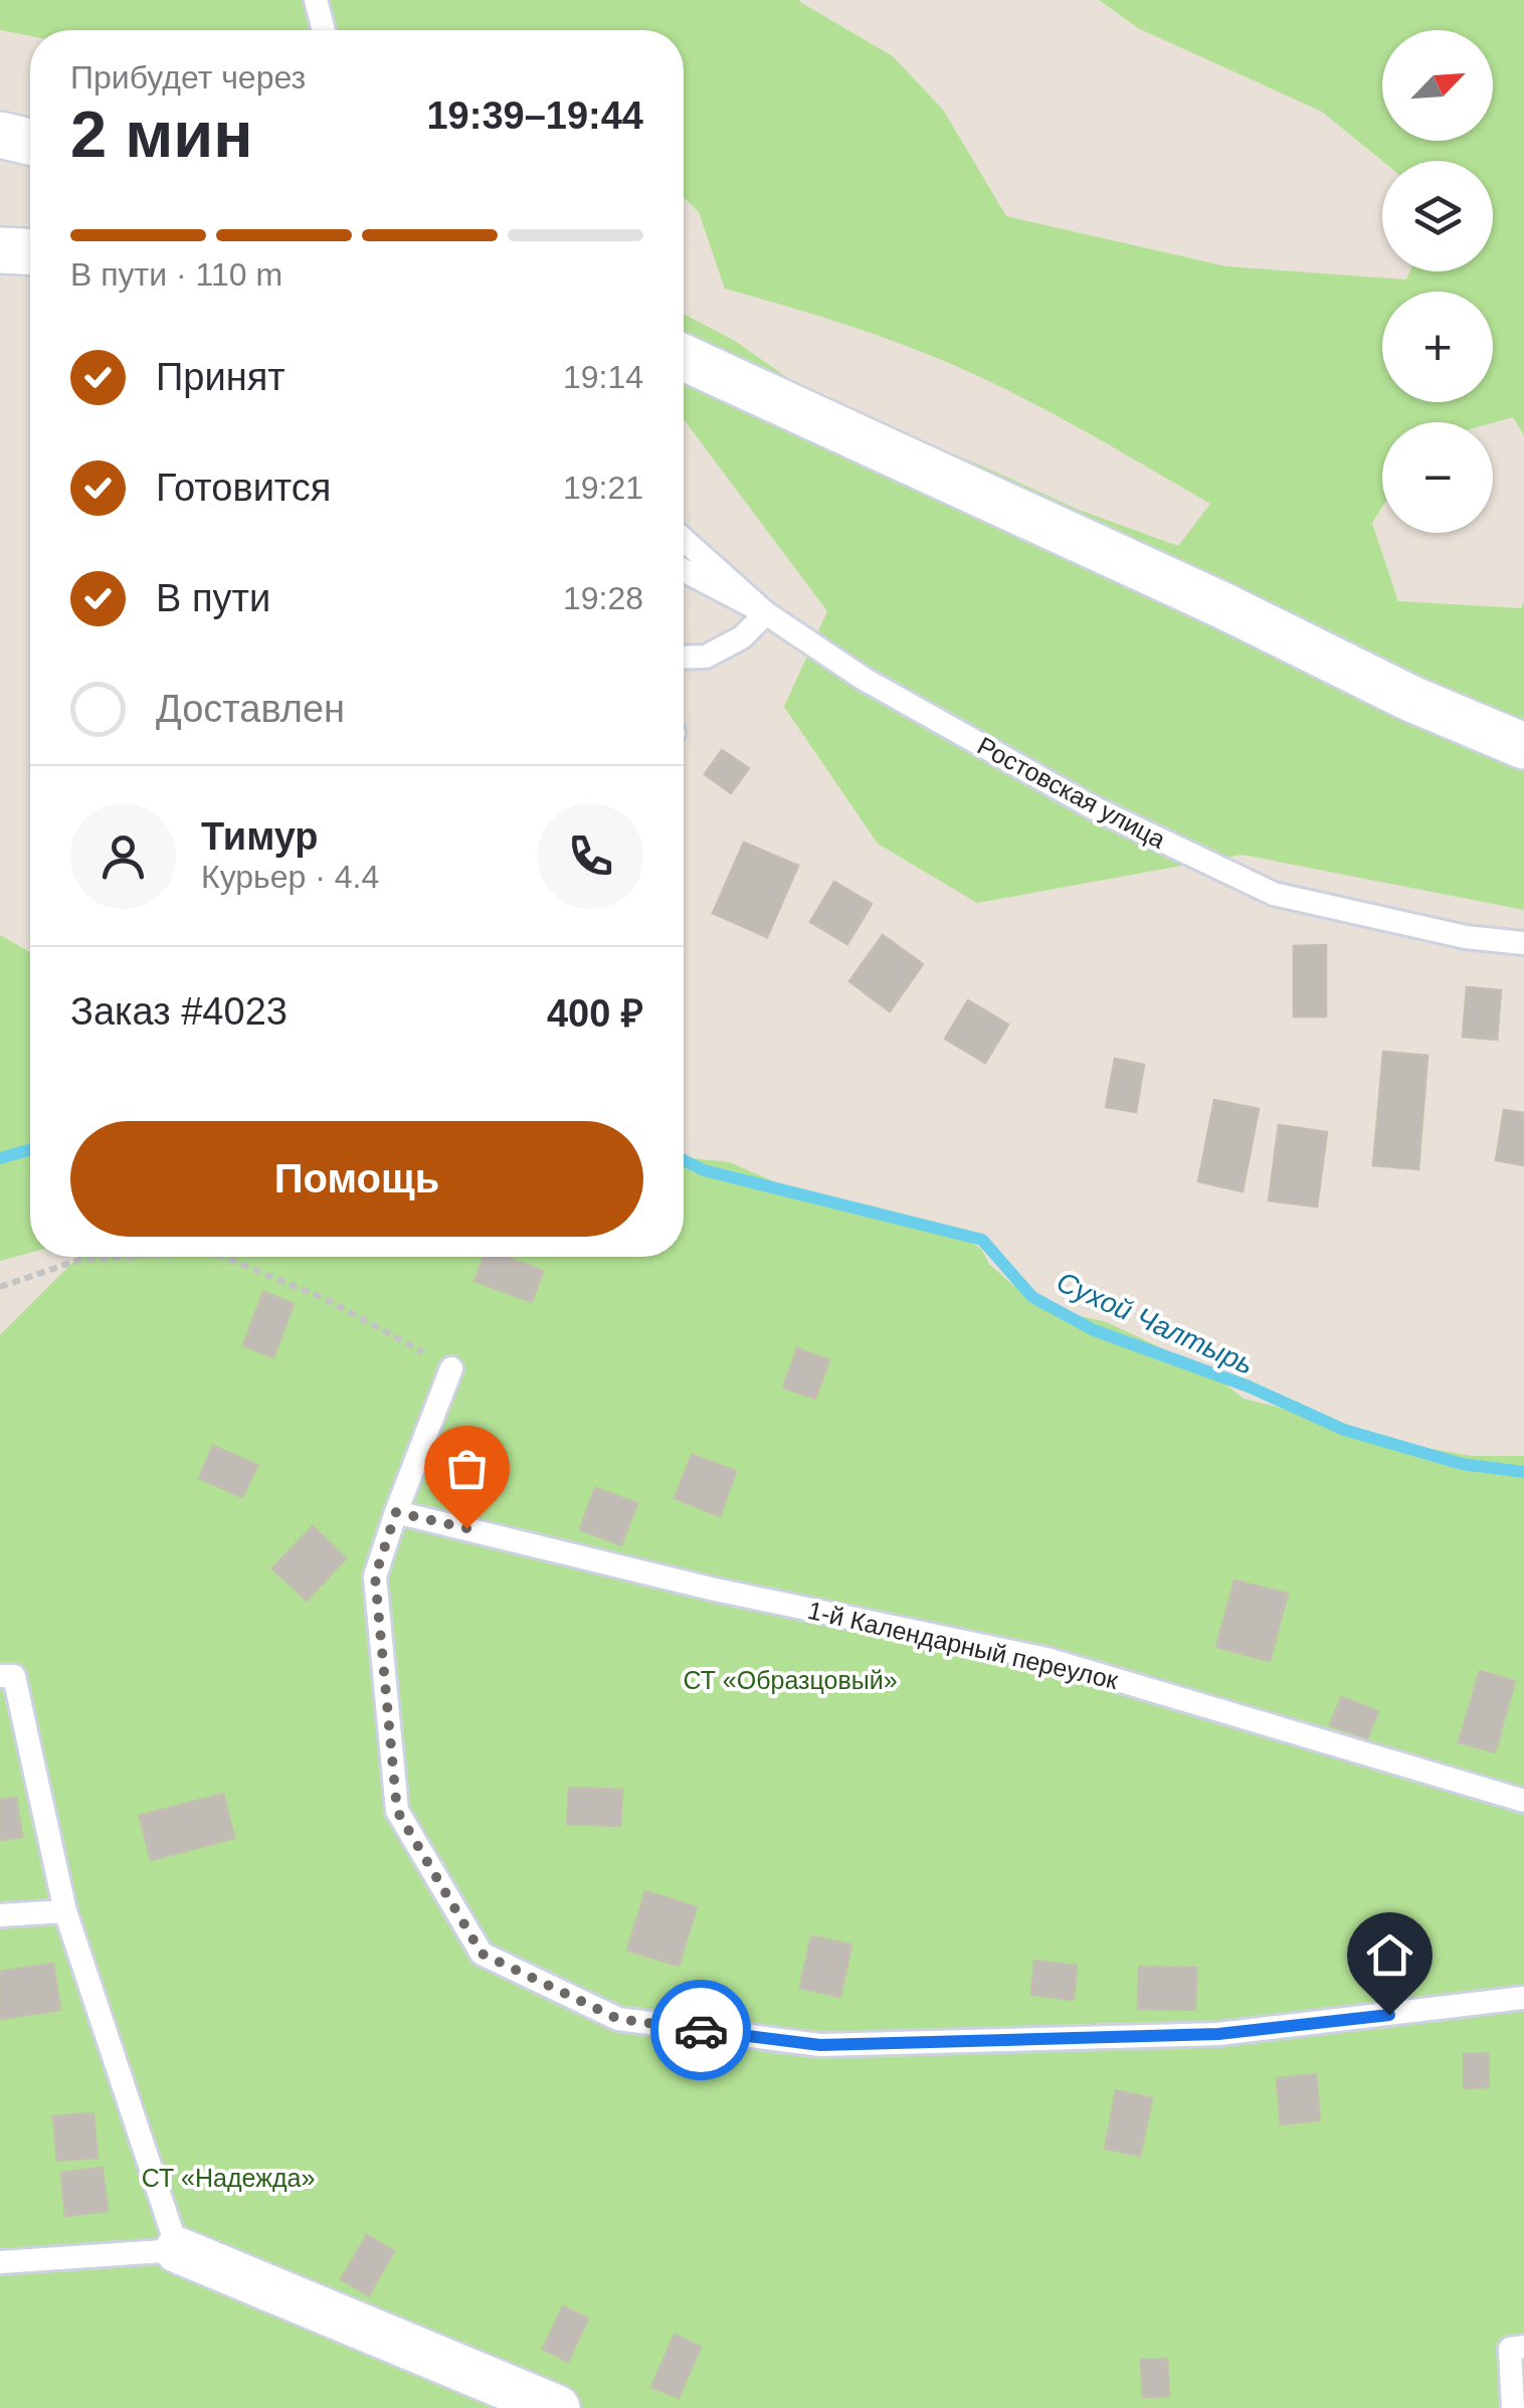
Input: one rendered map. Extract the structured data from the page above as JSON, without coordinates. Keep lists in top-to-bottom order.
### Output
{
  "streets": {
    "lane": ["Ростовская улица", "1-й Календарный переулок"]
  },
  "water": ["Сухой Чалтырь"],
  "parks": ["СТ «Образцовый»", "СТ «Надежда»"],
  "north": "top right",
  "page": {
    "map_buttons": ["+", "−"],
    "heading": ["2 мин", "Прибудет через", "19:39–19:44"],
    "panel": [
      "Тимур",
      "Курьер · 4.4",
      "Заказ #4023",
      "400 ₽"
    ],
    "bar": "В пути · 110 m",
    "list": [
      ["Принят", "19:14"],
      ["Готовится", "19:21"],
      ["В пути", "19:28"],
      "Доставлен"
    ],
    "buttons": "Помощь"
  }
}
